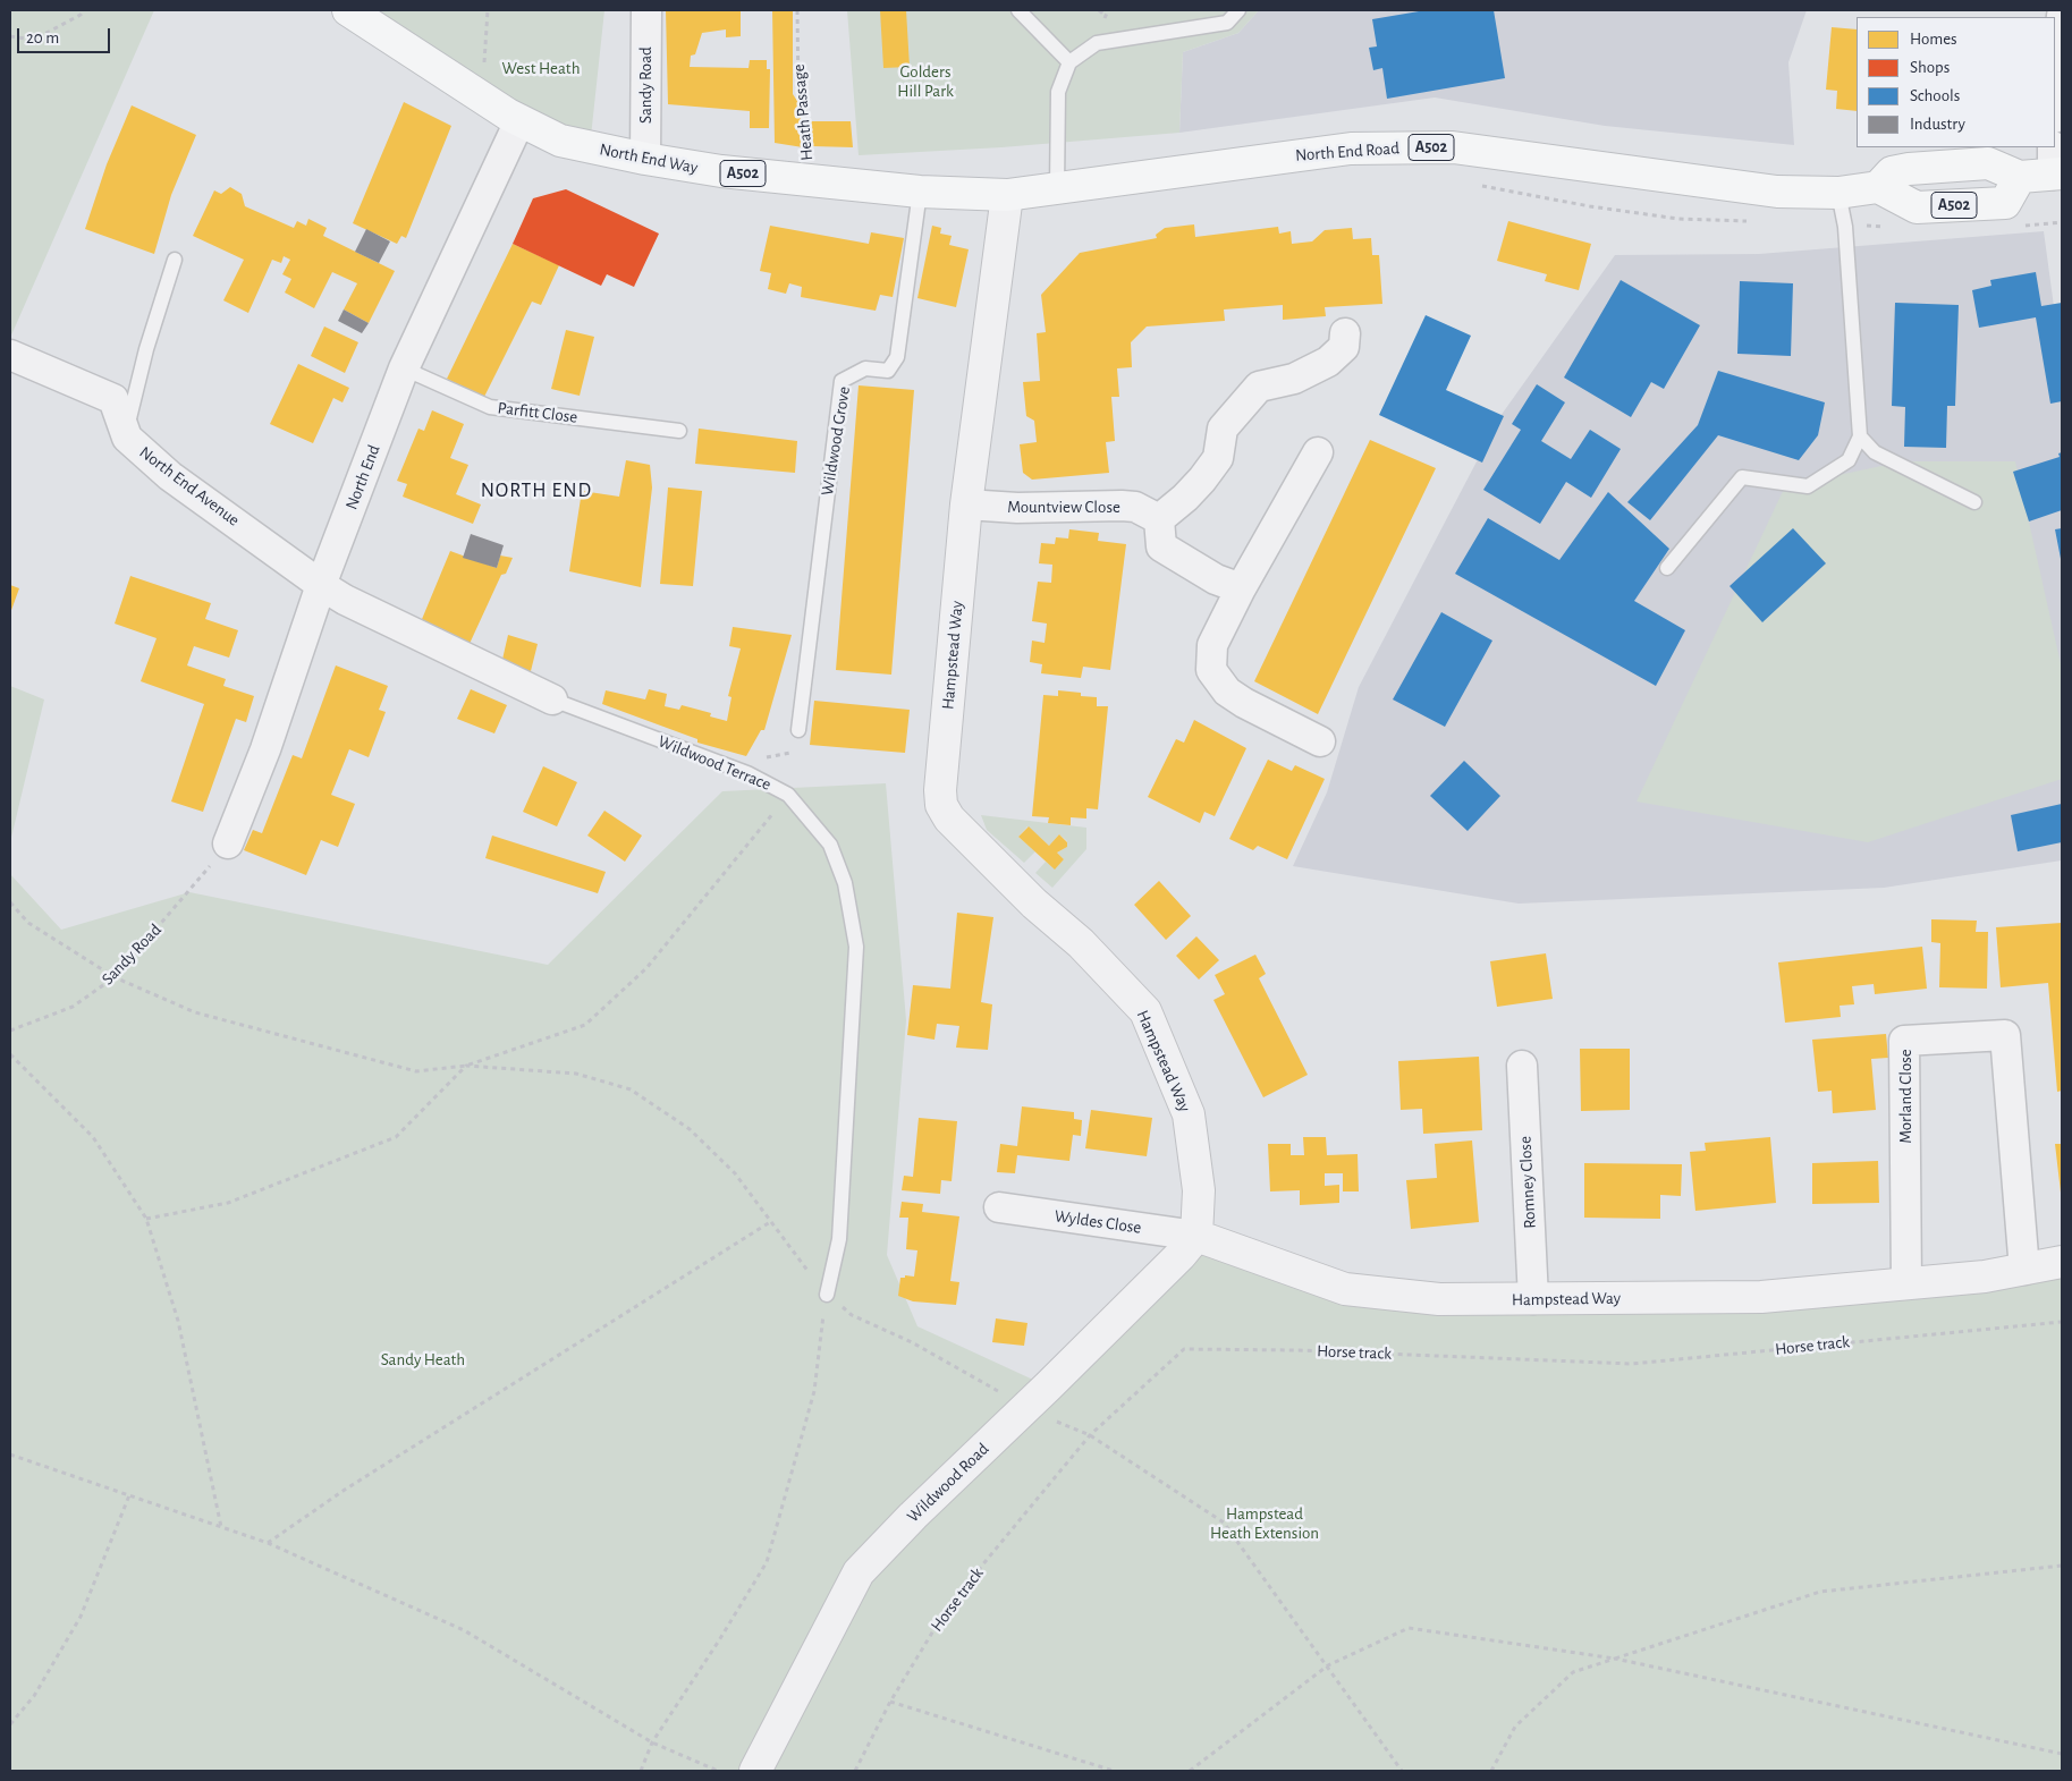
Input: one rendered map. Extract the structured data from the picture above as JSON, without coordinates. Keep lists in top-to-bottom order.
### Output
{
  "streets": {
    "main road": ["A502", "North End Road", "North End Way"],
    "street": [
      "Sandy Road",
      "North End",
      "North End Avenue",
      "Mountview Close",
      "Hampstead Way",
      "Wildwood Terrace",
      "Morland Close",
      "Romney Close",
      "Wyldes Close",
      "Wildwood Road"
    ],
    "lane": ["Parfitt Close", "Wildwood Grove"],
    "path": ["Heath Passage", "Horse track"]
  },
  "crossings": [
    ["Sandy Road", "North End Way"],
    ["Sandy Road", "North End"],
    ["Heath Passage", "North End Way"],
    ["North End Road", "North End Way"],
    ["North End Road", "Hampstead Way"],
    ["North End Way", "Wildwood Grove"],
    ["North End Way", "North End"],
    ["North End Way", "Hampstead Way"],
    ["Parfitt Close", "North End"],
    ["North End", "North End Avenue"],
    ["North End", "Wildwood Terrace"],
    ["North End Avenue", "Wildwood Terrace"],
    ["Mountview Close", "Hampstead Way"],
    ["Hampstead Way", "Morland Close"],
    ["Hampstead Way", "Romney Close"],
    ["Hampstead Way", "Wyldes Close"],
    ["Hampstead Way", "Wildwood Road"],
    ["Wyldes Close", "Wildwood Road"]
  ],
  "districts": ["NORTH END"],
  "parks": [
    "West Heath",
    "Golders Hill Park",
    "Sandy Heath",
    "Hampstead Heath Extension"
  ],
  "legend": [
    "Homes",
    "Shops",
    "Schools",
    "Industry"
  ],
  "scale_bar": "20 m"
}
